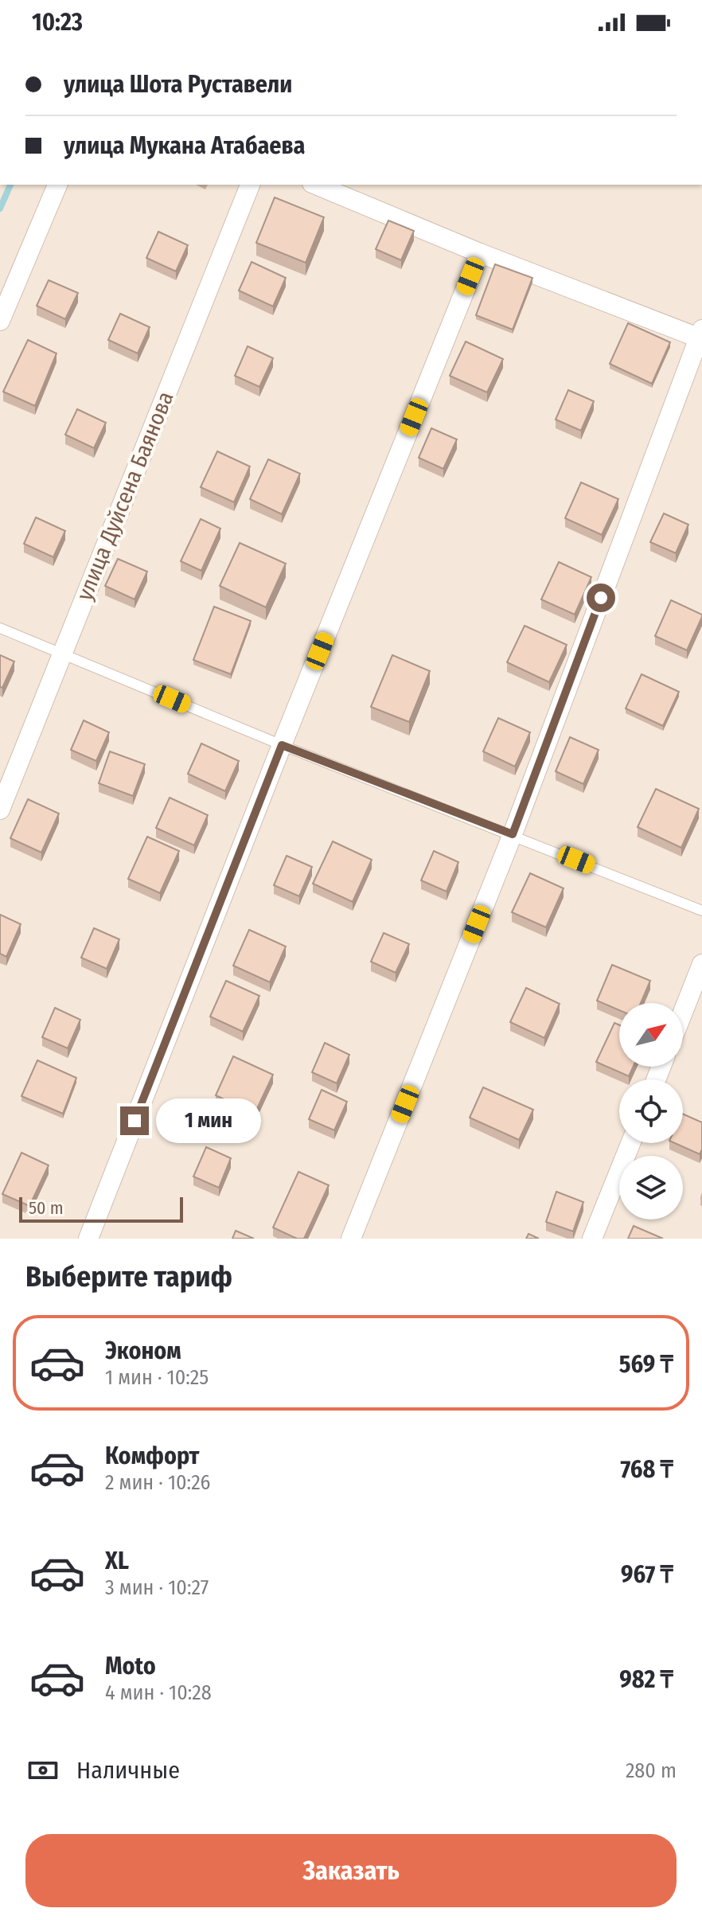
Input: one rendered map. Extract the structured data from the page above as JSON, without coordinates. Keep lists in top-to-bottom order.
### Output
{
  "streets": {
    "street": ["улица Дуйсена Баянова"]
  },
  "scale_bar": "50 m",
  "north": "top right",
  "page": {
    "status": "10:23",
    "banner": ["улица Шота Руставели", "улица Мукана Атабаева"],
    "bubble": "1 мин",
    "scale": "50 m",
    "heading": "Выберите тариф",
    "list": [
      {
        "name": "Эконом",
        "note": "1 мин · 10:25",
        "value": "569 ₸"
      },
      {
        "name": "Комфорт",
        "note": "2 мин · 10:26",
        "value": "768 ₸"
      },
      {
        "name": "XL",
        "note": "3 мин · 10:27",
        "value": "967 ₸"
      },
      {
        "name": "Moto",
        "note": "4 мин · 10:28",
        "value": "982 ₸"
      }
    ],
    "pay": ["Наличные", "280 m"],
    "buttons": "Заказать"
  }
}
